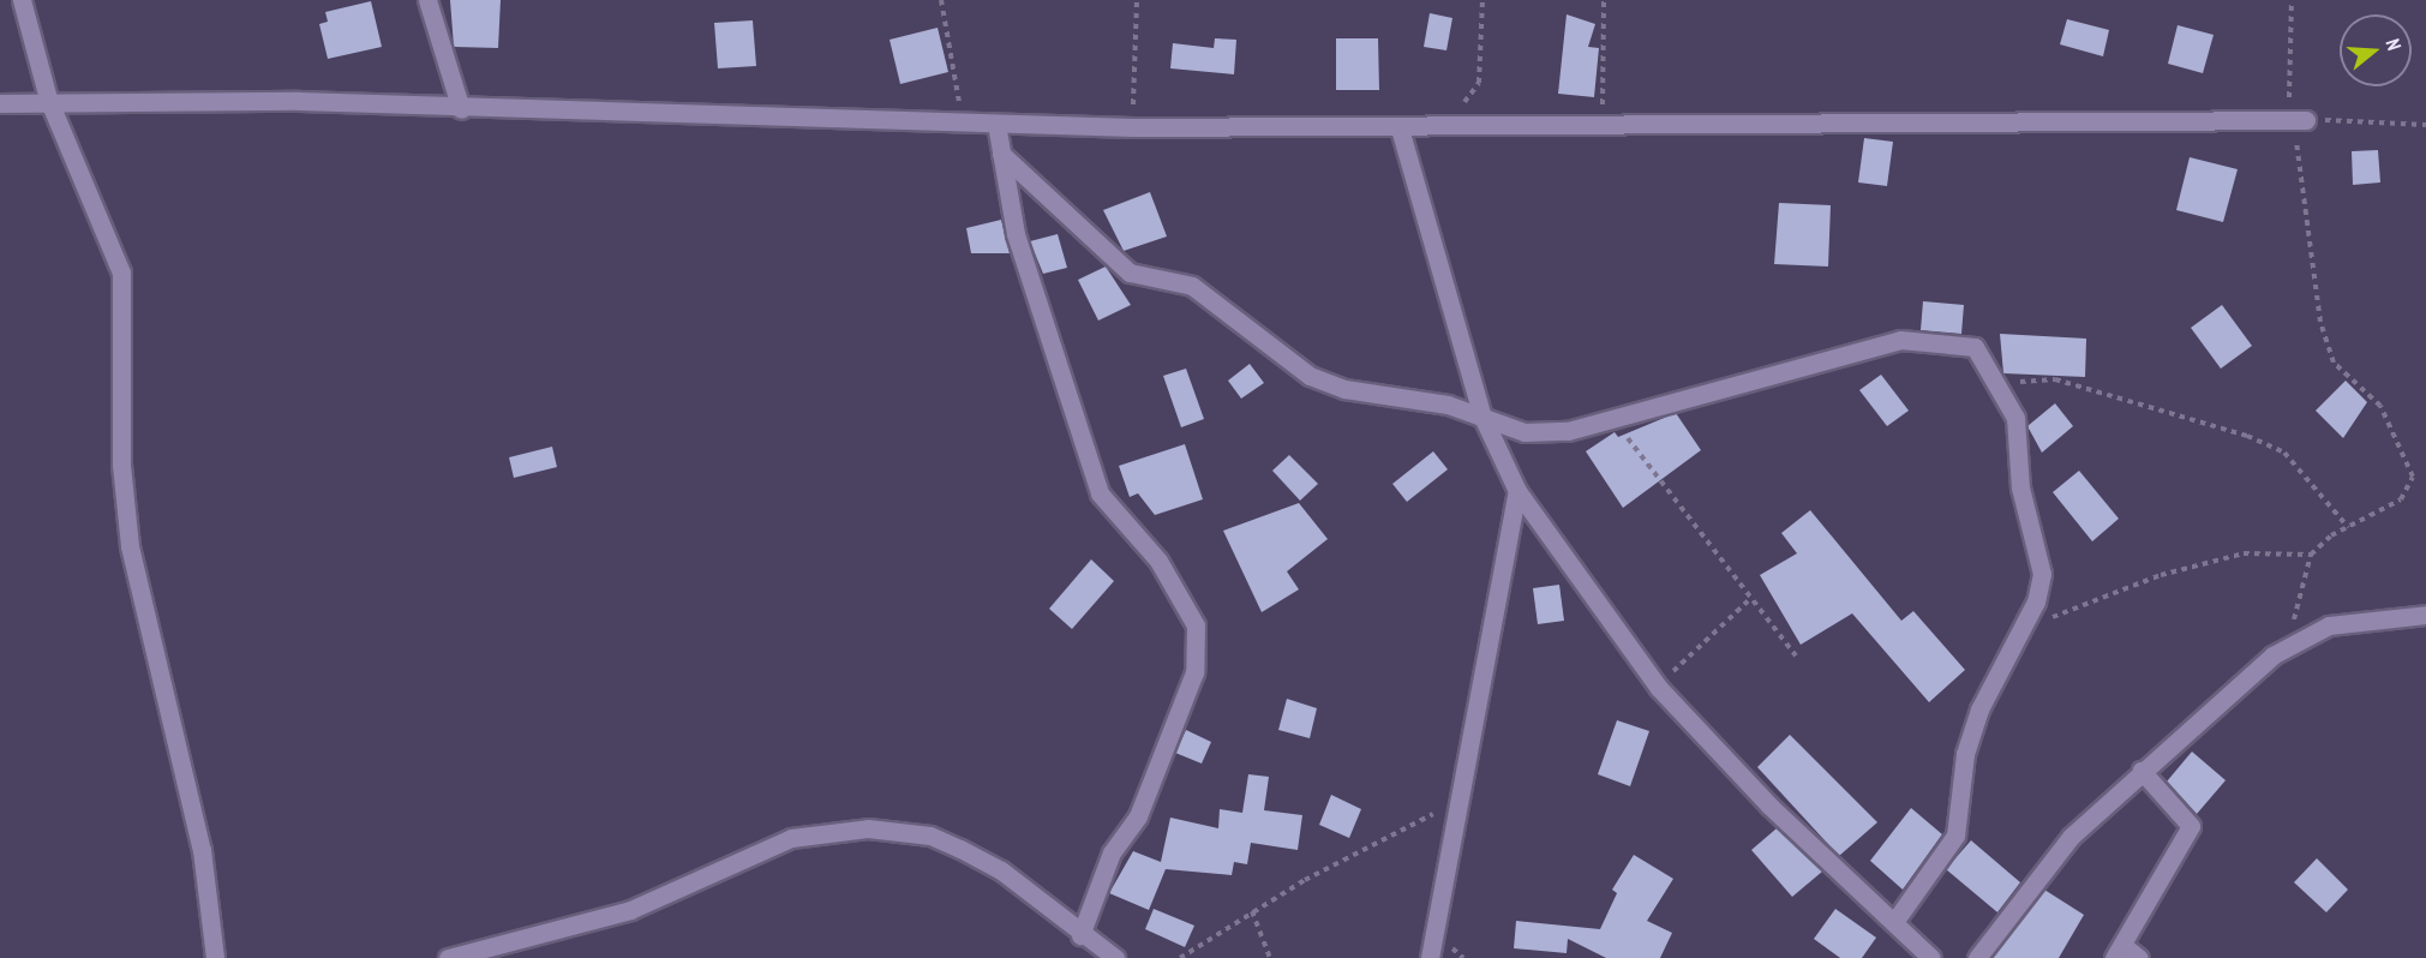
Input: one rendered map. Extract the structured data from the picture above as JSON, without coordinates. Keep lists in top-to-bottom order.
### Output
{
  "north": "right"
}
